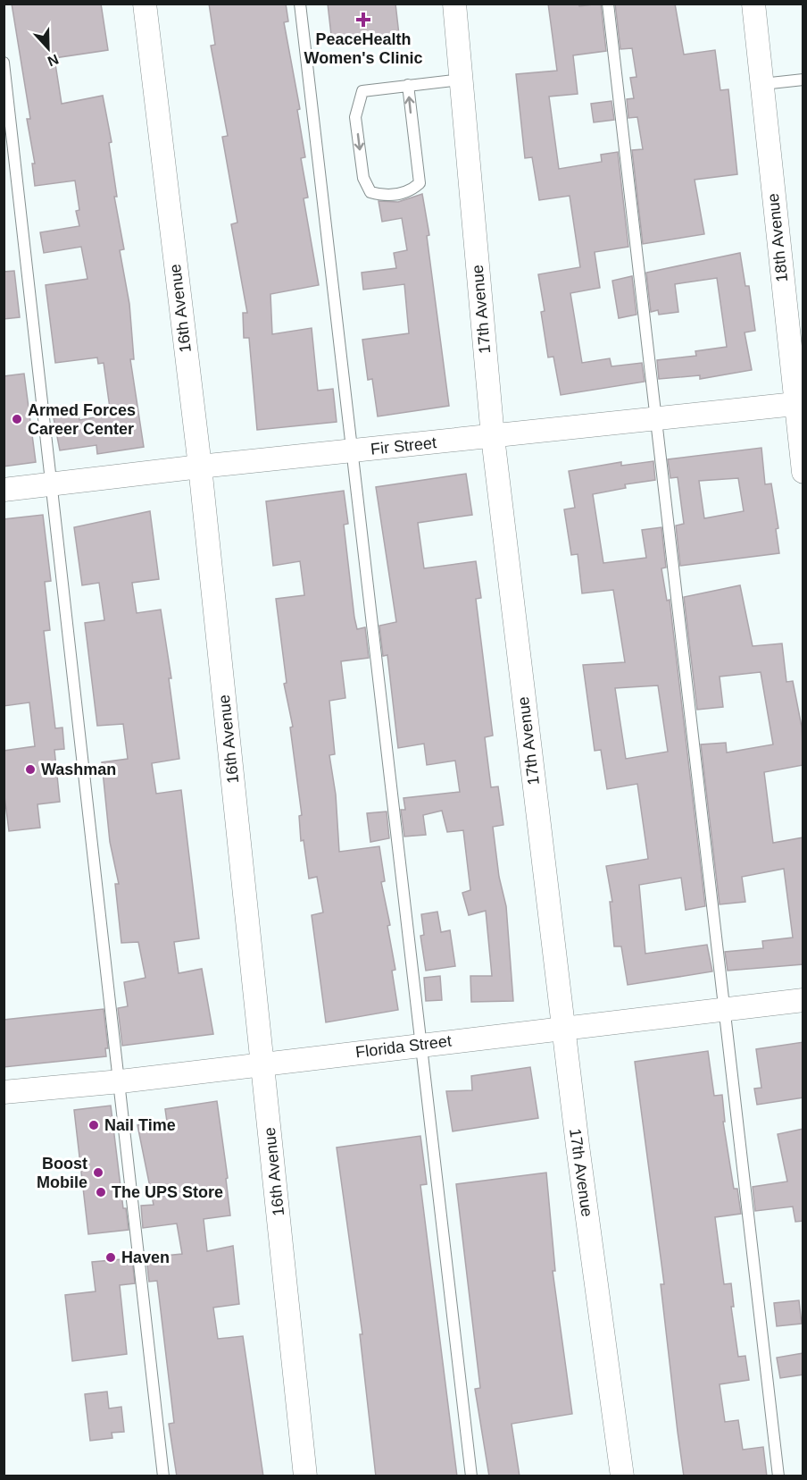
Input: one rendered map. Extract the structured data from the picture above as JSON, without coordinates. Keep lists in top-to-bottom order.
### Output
{
  "streets": {
    "street": [
      "18th Avenue",
      "16th Avenue",
      "17th Avenue",
      "Fir Street",
      "Florida Street"
    ]
  },
  "crossings": [
    ["18th Avenue", "Fir Street"],
    ["16th Avenue", "Fir Street"],
    ["16th Avenue", "Florida Street"],
    ["17th Avenue", "Fir Street"],
    ["17th Avenue", "Florida Street"]
  ],
  "places": {
    "health": ["PeaceHealth Women's Clinic"],
    "other": [
      "Armed Forces Career Center",
      "Washman",
      "Nail Time",
      "Boost Mobile",
      "The UPS Store",
      "Haven"
    ]
  },
  "north": "bottom"
}
